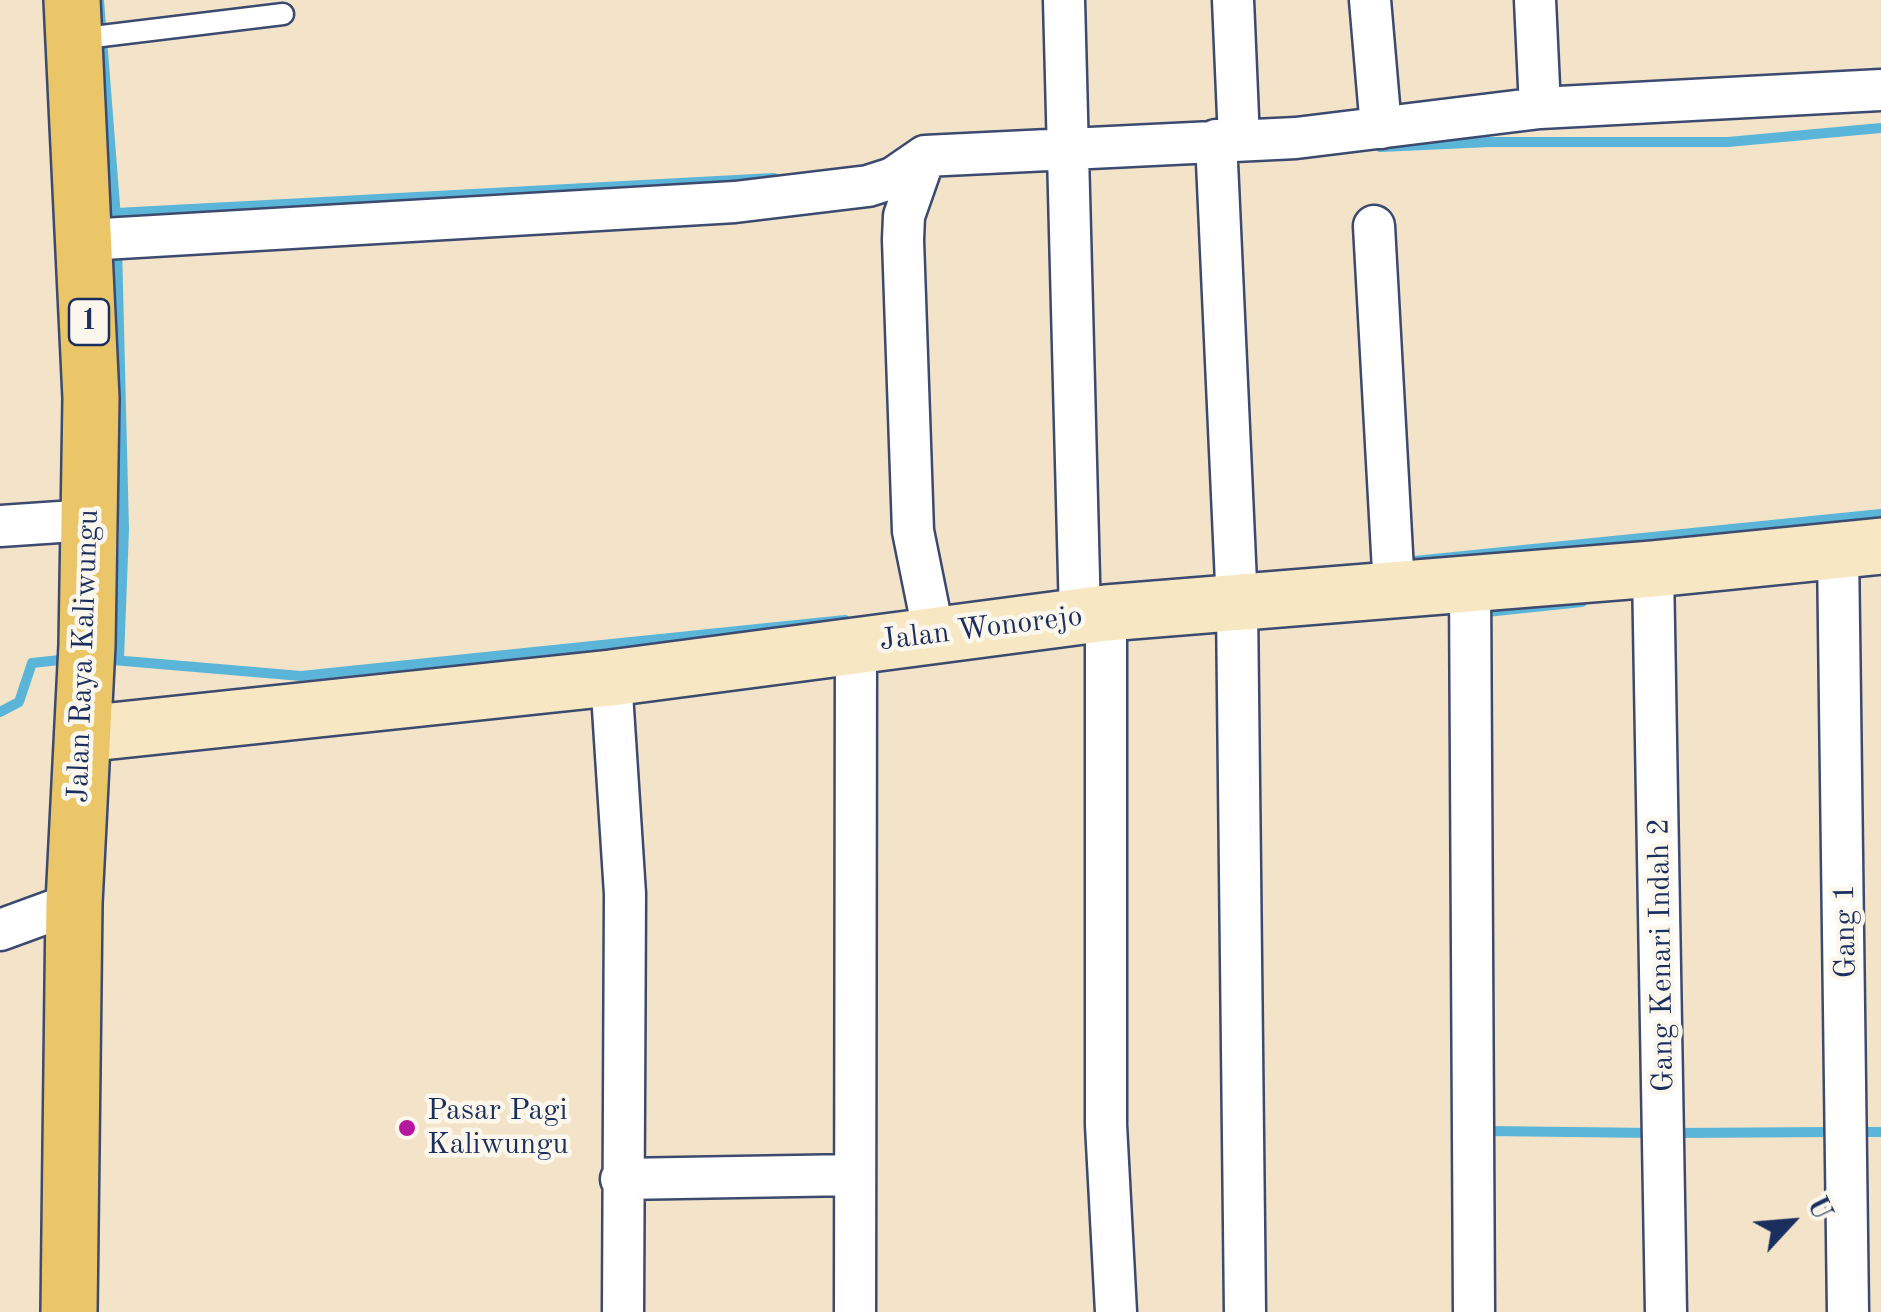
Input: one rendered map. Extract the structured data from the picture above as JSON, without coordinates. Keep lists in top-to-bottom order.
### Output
{
  "streets": {
    "main road": ["1", "Jalan Raya Kaliwungu"],
    "street": ["Jalan Wonorejo", "Gang 1", "Gang Kenari Indah 2"]
  },
  "crossings": [
    ["Jalan Wonorejo", "Jalan Raya Kaliwungu"],
    ["Jalan Wonorejo", "Gang 1"],
    ["Jalan Wonorejo", "Gang Kenari Indah 2"]
  ],
  "places": ["Pasar Pagi Kaliwungu"],
  "north": "top right"
}
